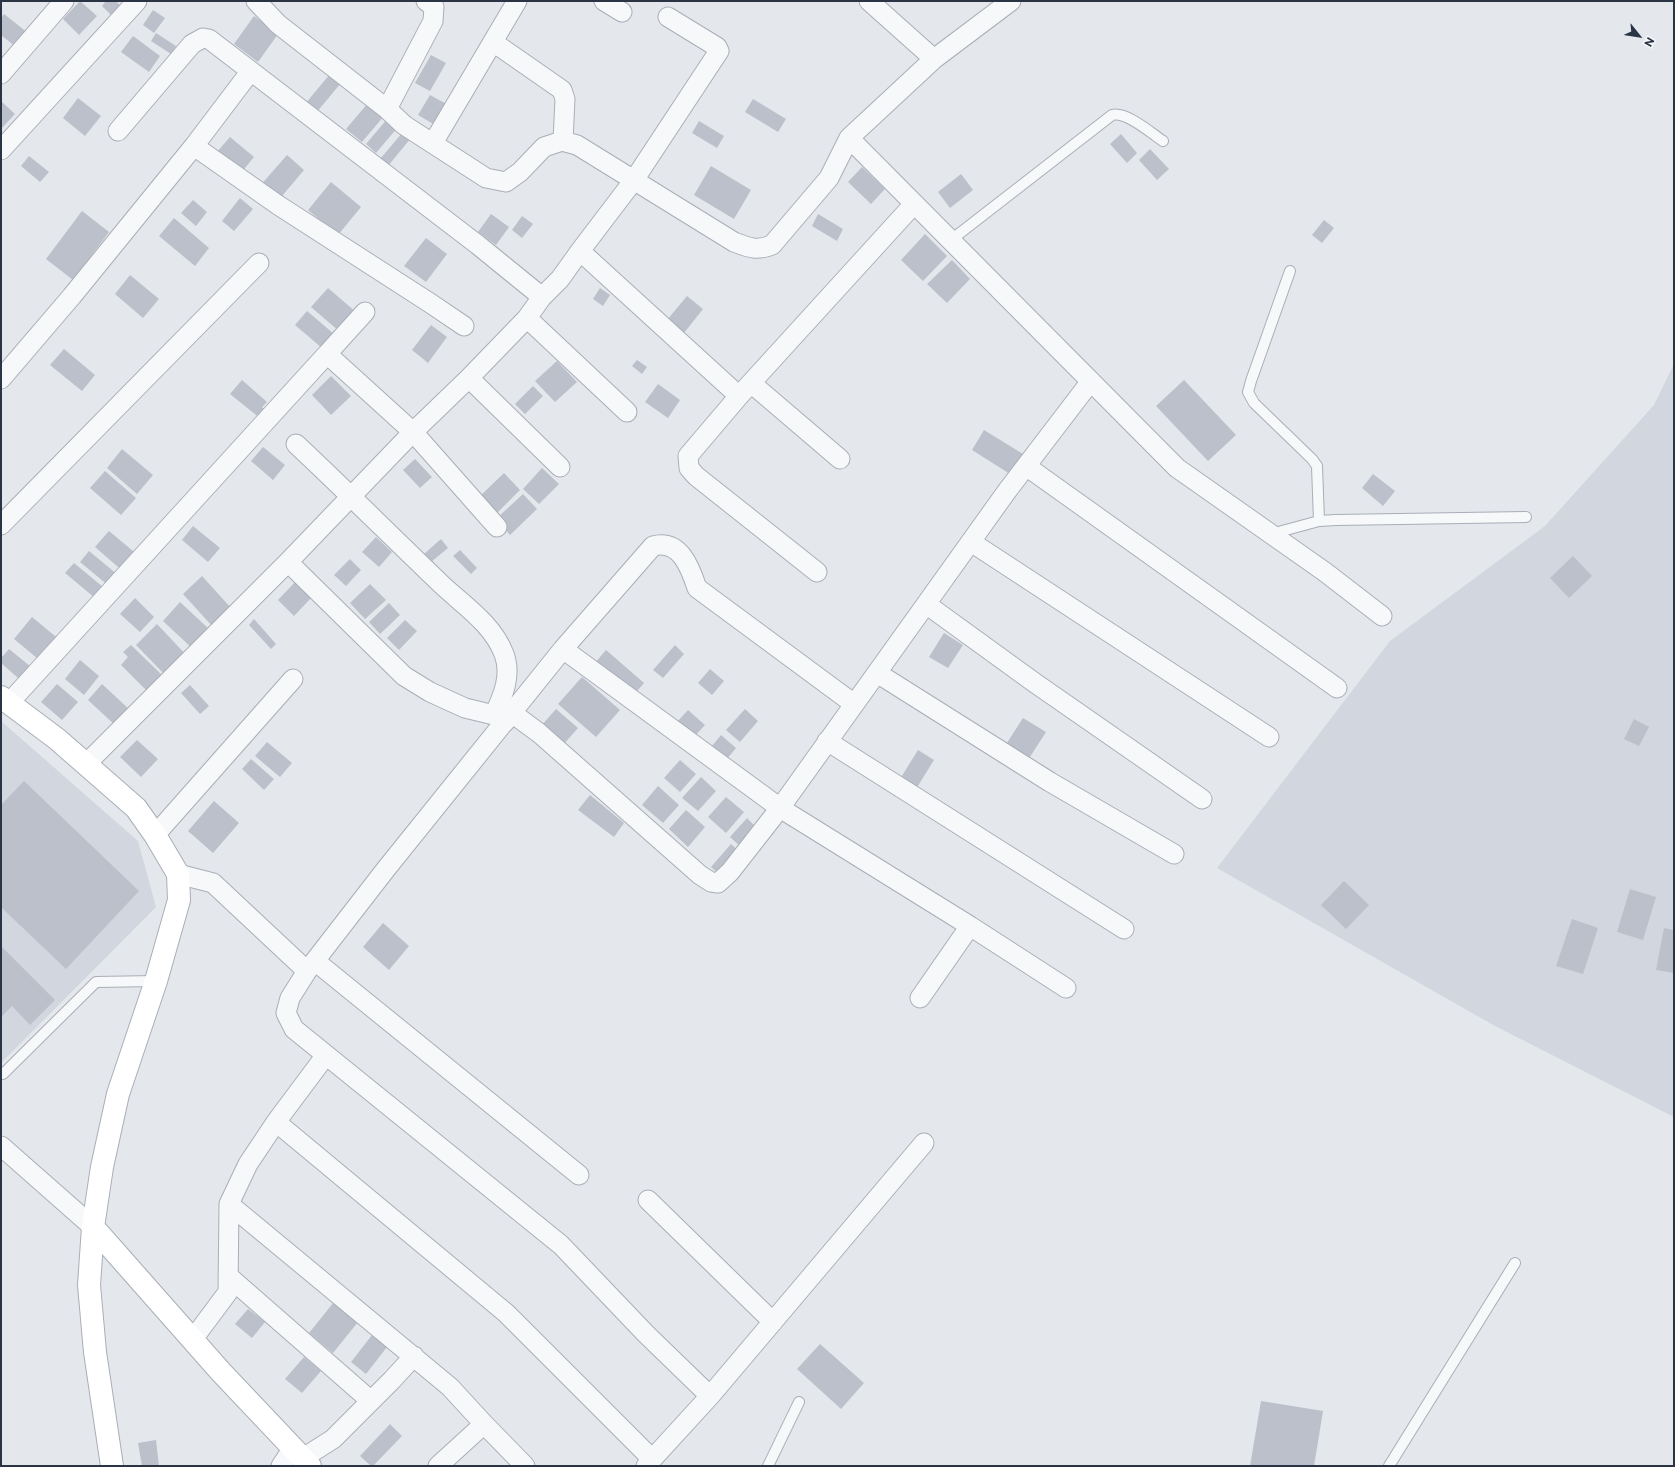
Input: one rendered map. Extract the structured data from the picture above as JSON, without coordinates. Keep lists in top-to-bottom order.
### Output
{
  "north": "bottom right"
}
